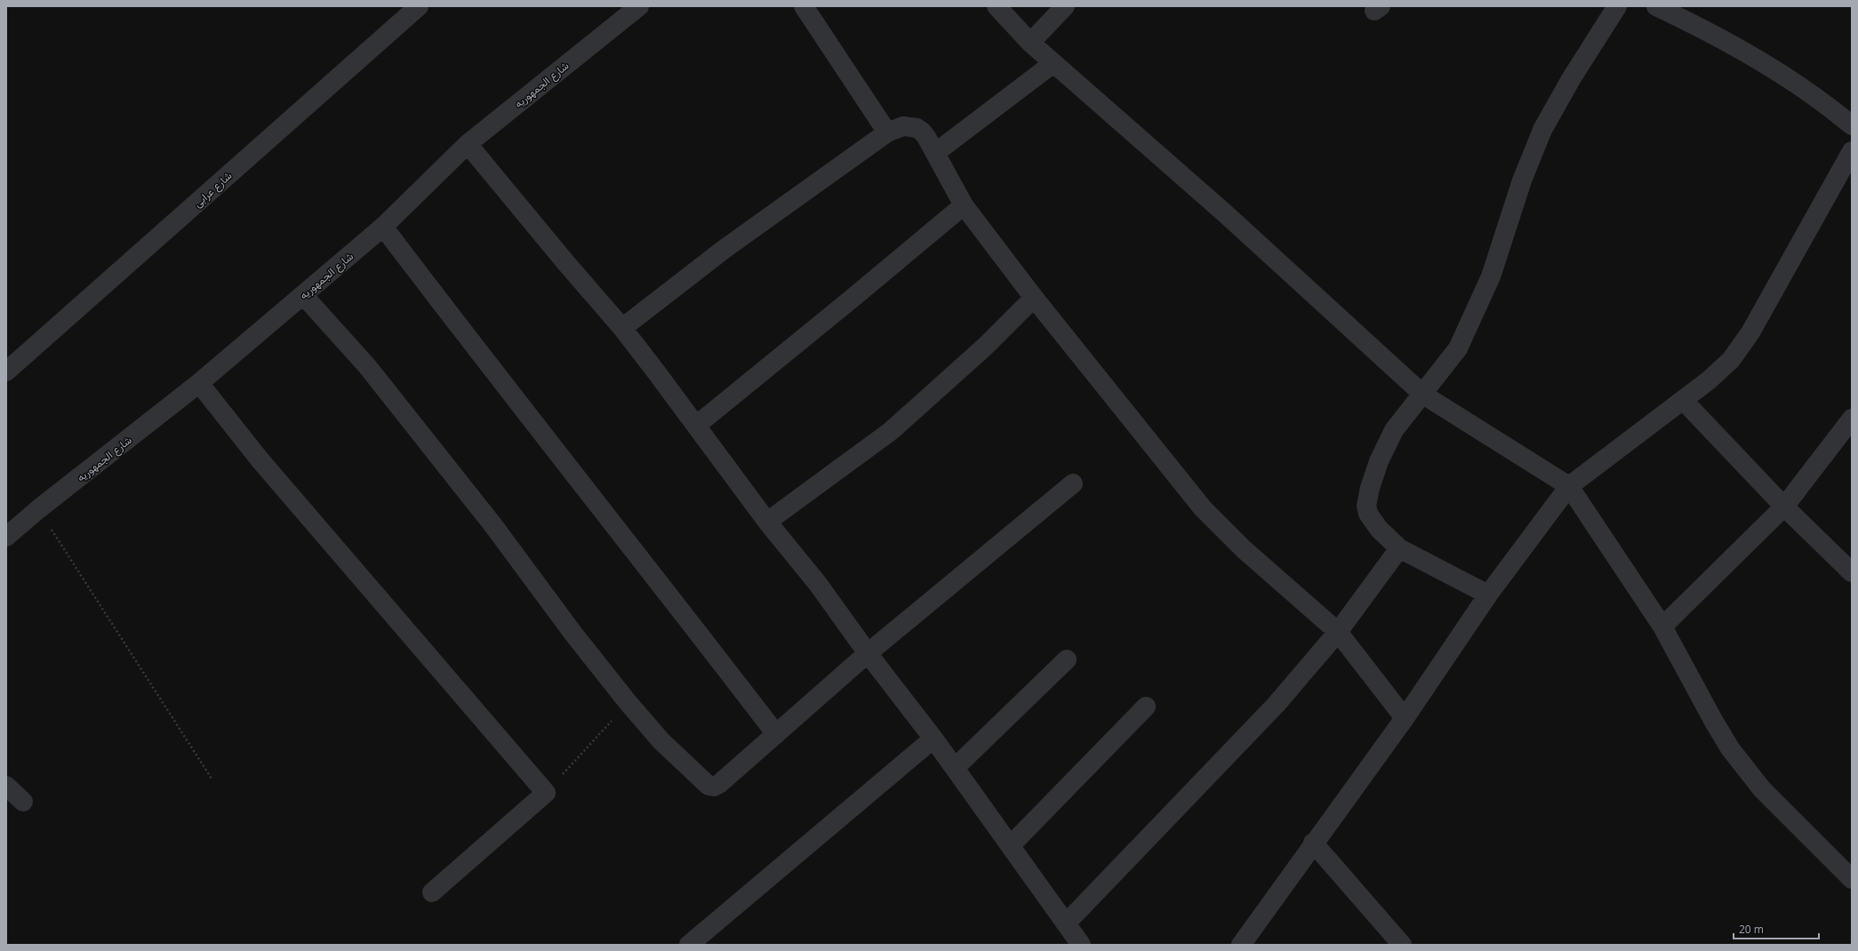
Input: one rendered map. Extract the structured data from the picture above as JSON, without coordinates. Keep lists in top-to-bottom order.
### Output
{
  "streets": {
    "street": ["شارع الجمهوريه", "شارع عرابى"]
  },
  "scale_bar": "20 m"
}
